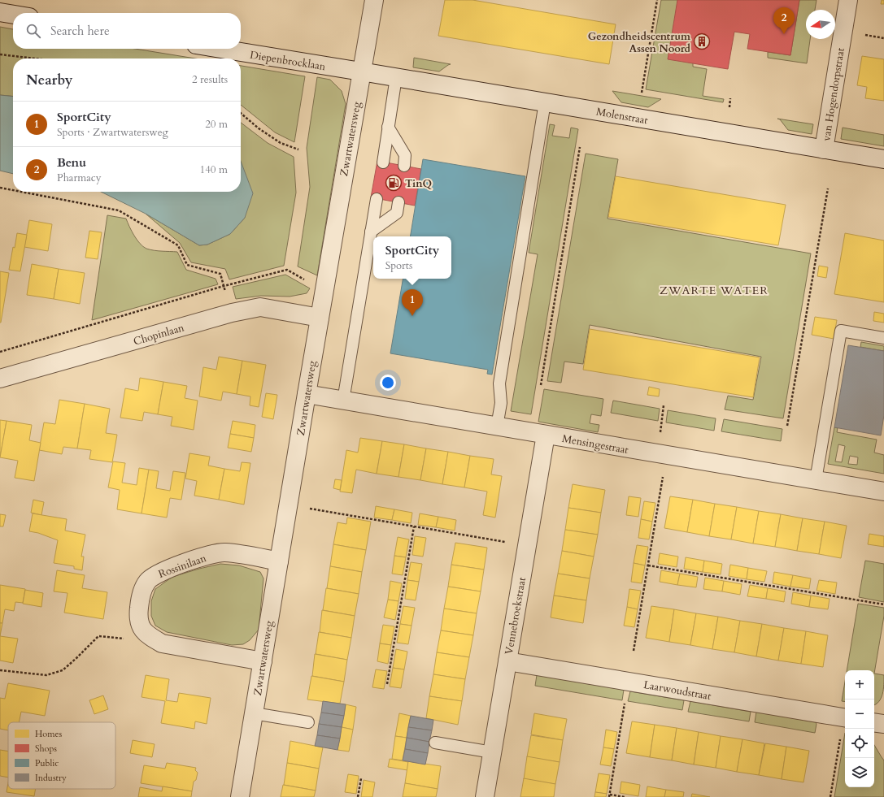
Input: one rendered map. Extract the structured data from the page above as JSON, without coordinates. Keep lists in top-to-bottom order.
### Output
{
  "streets": {
    "street": [
      "Diepenbrocklaan",
      "van Hogendorpstraat",
      "Molenstraat",
      "Zwartwatersweg",
      "Chopinlaan",
      "Mensingestraat",
      "Rossinilaan",
      "Vennebroekstraat",
      "Laarwoudstraat"
    ]
  },
  "crossings": [
    ["Diepenbrocklaan", "Molenstraat"],
    ["Diepenbrocklaan", "Zwartwatersweg"],
    ["van Hogendorpstraat", "Molenstraat"],
    ["Molenstraat", "Zwartwatersweg"],
    ["Zwartwatersweg", "Chopinlaan"],
    ["Zwartwatersweg", "Mensingestraat"],
    ["Zwartwatersweg", "Rossinilaan"],
    ["Mensingestraat", "Vennebroekstraat"],
    ["Vennebroekstraat", "Laarwoudstraat"]
  ],
  "districts": ["ZWARTE WATER"],
  "places": {
    "building": ["Gezondheidscentrum Assen Noord"],
    "fuel station": ["TinQ"]
  },
  "legend": [
    "Homes",
    "Shops",
    "Public",
    "Industry"
  ],
  "north": "left",
  "page": {
    "pins": ["2", "1"],
    "search": "Search here",
    "heading": ["Nearby", "2 results"],
    "list": [
      {
        "mark": "1",
        "name": "SportCity",
        "note": "Sports · Zwartwatersweg",
        "value": "20 m"
      },
      {
        "mark": "2",
        "name": "Benu",
        "note": "Pharmacy",
        "value": "140 m"
      }
    ],
    "popup": ["SportCity", "Sports"],
    "map_buttons": ["+", "−"]
  }
}
